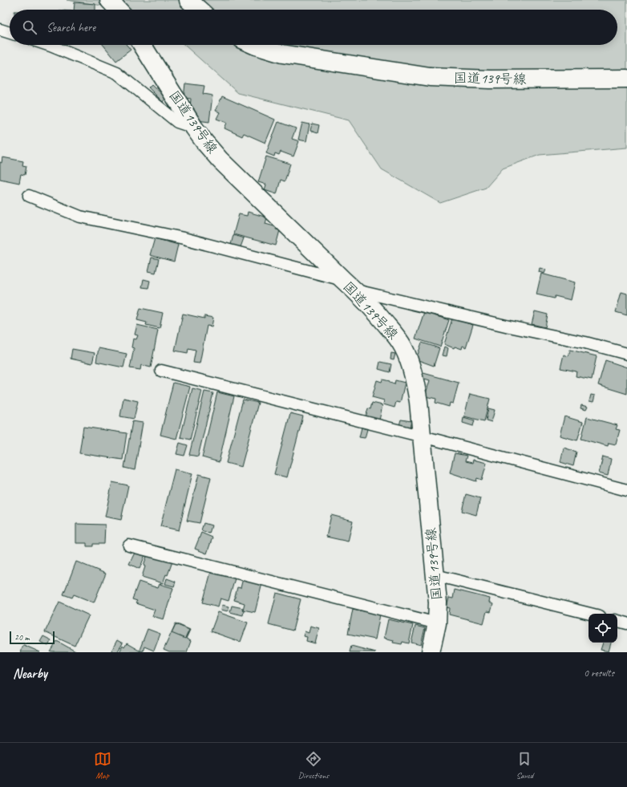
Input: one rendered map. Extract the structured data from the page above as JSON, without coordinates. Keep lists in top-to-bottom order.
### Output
{
  "streets": {
    "highway": ["国道139号線"]
  },
  "scale_bar": "20 m",
  "page": {
    "search": "Search here",
    "scale": "20 m",
    "heading": ["Nearby", "0 results"],
    "nav": ["Map", "Directions", "Saved"]
  }
}
